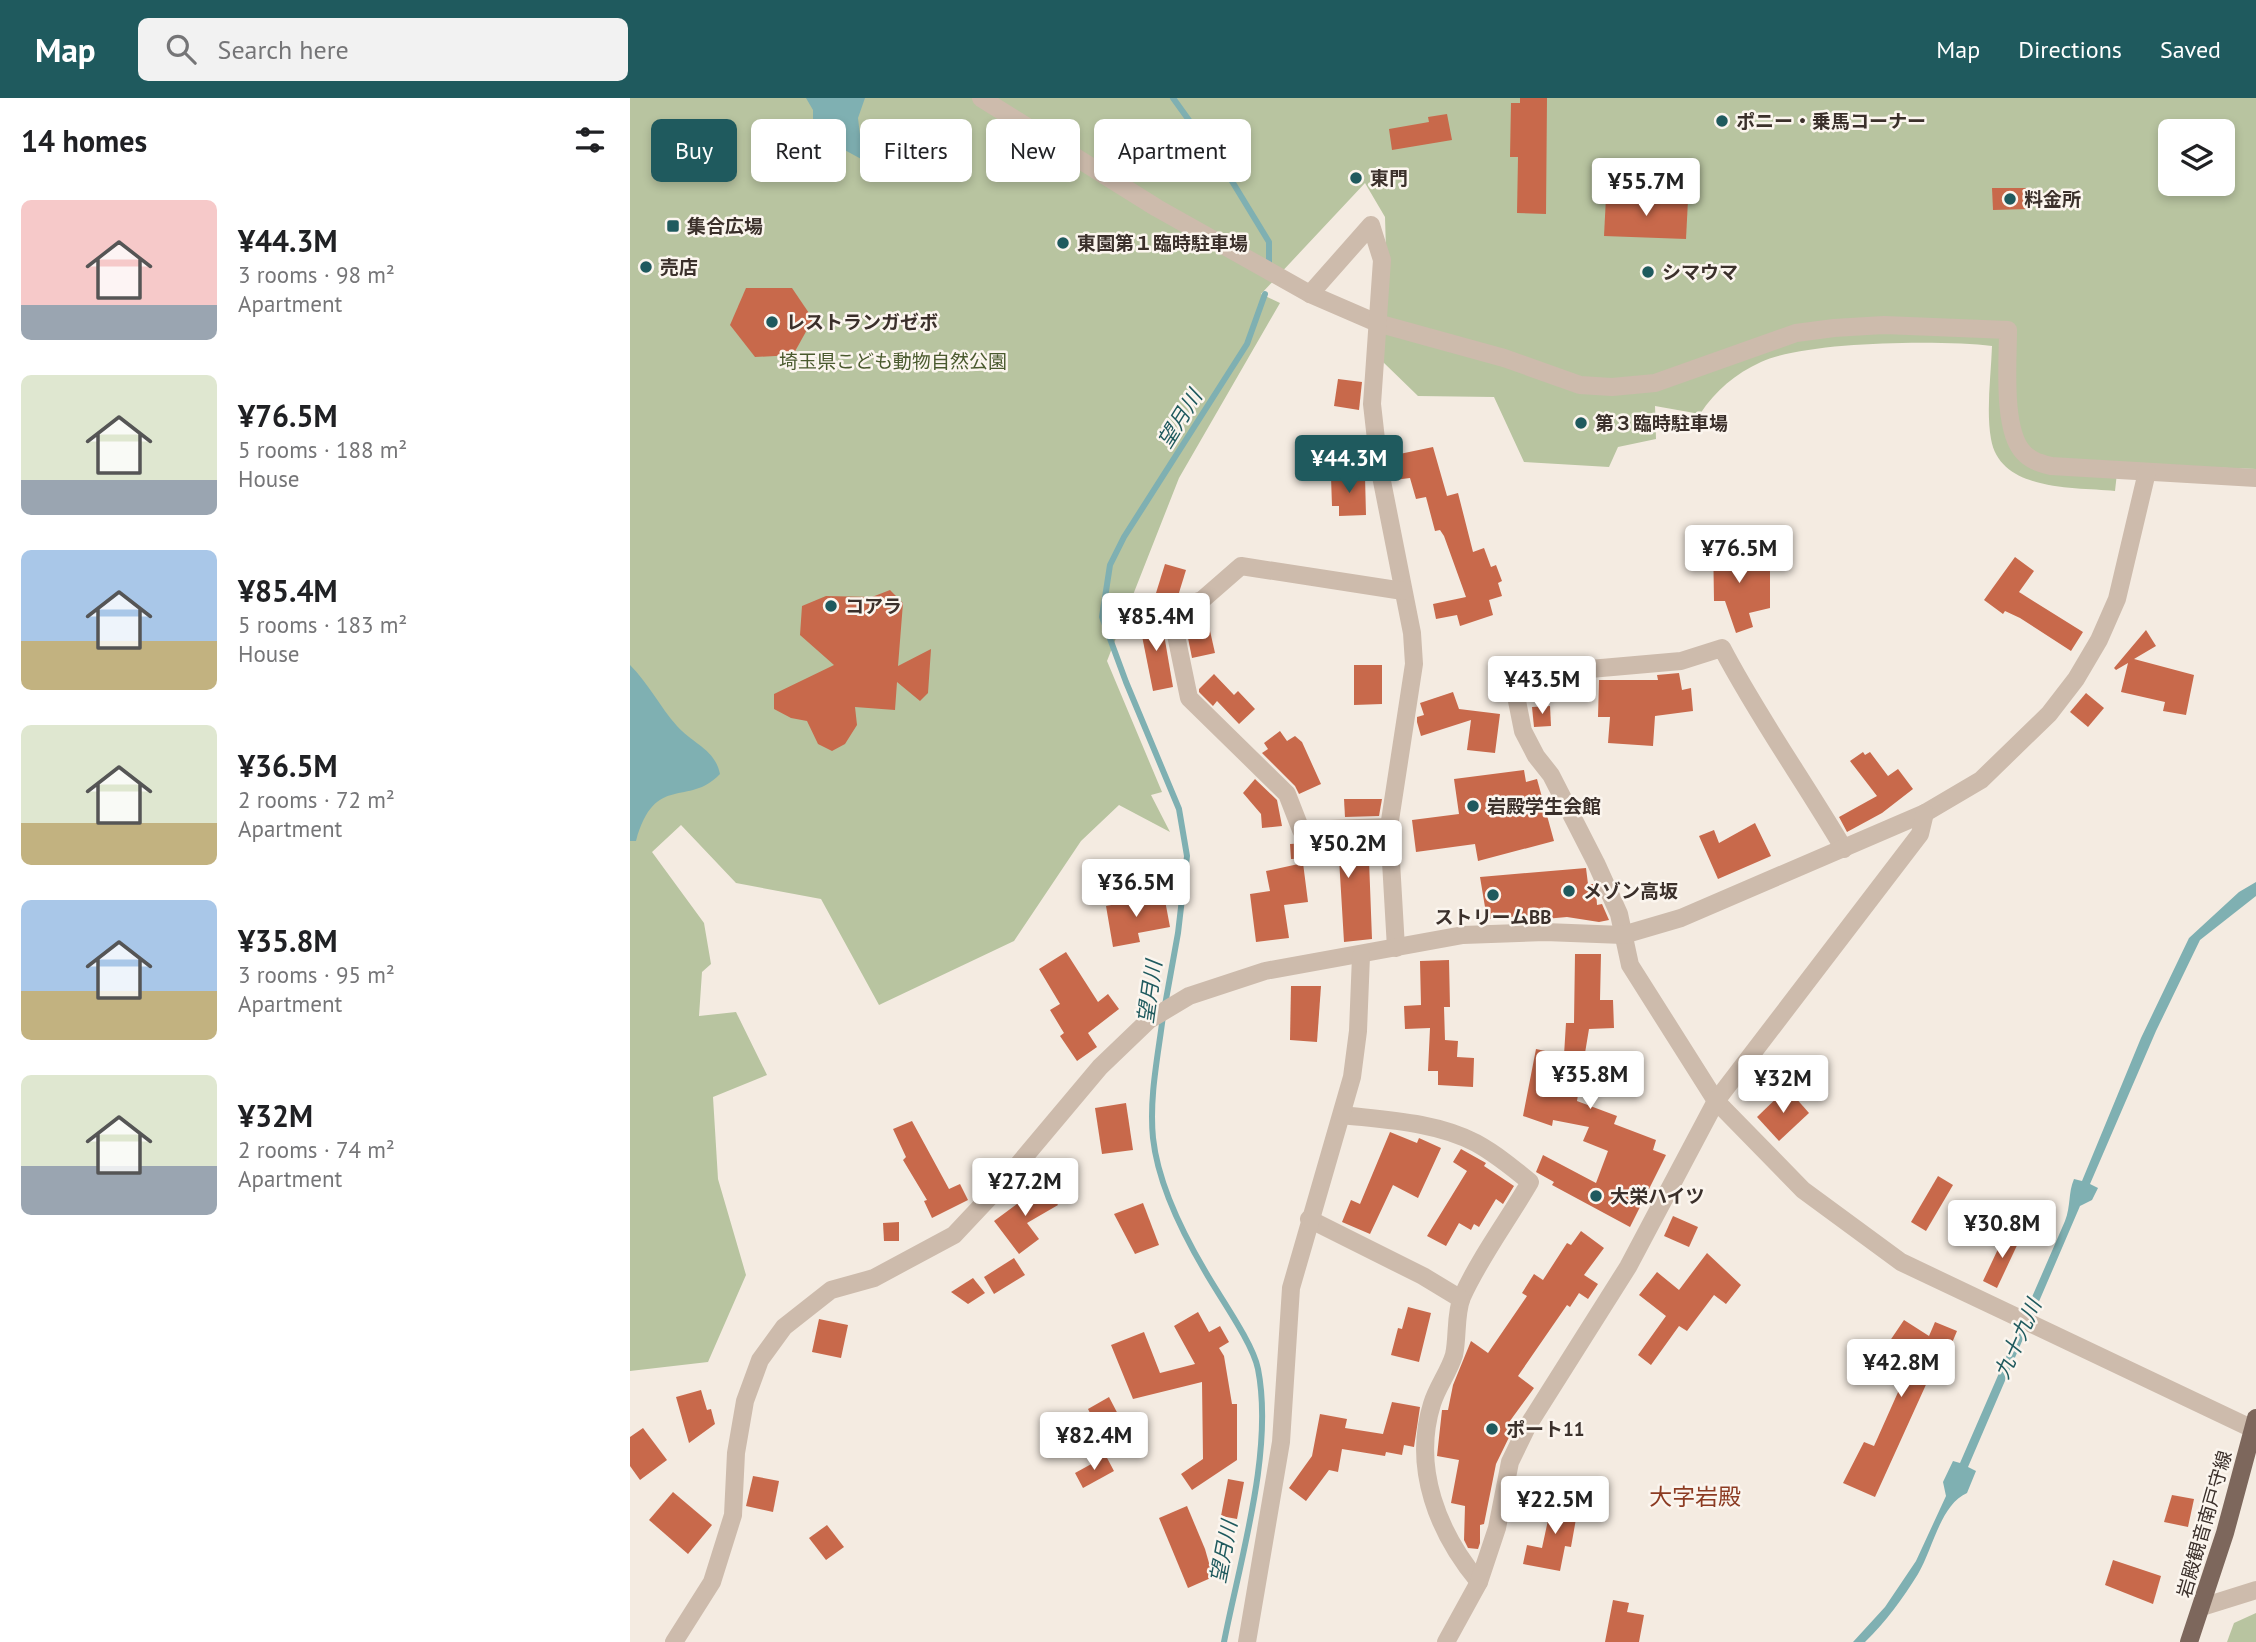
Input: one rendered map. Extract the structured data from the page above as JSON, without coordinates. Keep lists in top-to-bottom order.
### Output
{
  "streets": {
    "main road": ["岩殿観音南戸守線"]
  },
  "districts": ["大字岩殿"],
  "water": ["望月川", "九十九川"],
  "parks": ["埼玉県こども動物自然公園"],
  "places": {
    "other": [
      "ポニー・乗馬コーナー",
      "東門",
      "料金所",
      "東園第１臨時駐車場",
      "売店",
      "シマウマ",
      "レストランガゼボ",
      "第３臨時駐車場",
      "コアラ",
      "岩殿学生会館",
      "メゾン高坂",
      "ストリームBB",
      "大栄ハイツ",
      "ポート11"
    ],
    "transit": ["集合広場"]
  },
  "page": {
    "header": "Map",
    "search": "Search here",
    "nav": ["Map", "Directions", "Saved"],
    "heading": "14 homes",
    "chip": [
      "Buy",
      "Rent",
      "Filters",
      "New",
      "Apartment"
    ],
    "price": [
      "¥55.7M",
      "¥44.3M",
      "¥76.5M",
      "¥85.4M",
      "¥43.5M",
      "¥50.2M",
      "¥36.5M",
      "¥35.8M",
      "¥32M",
      "¥27.2M",
      "¥30.8M",
      "¥42.8M",
      "¥82.4M",
      "¥22.5M"
    ],
    "list": [
      {
        "name": "¥44.3M",
        "note": "3 rooms · 98 m² · Apartment"
      },
      {
        "name": "¥76.5M",
        "note": "5 rooms · 188 m² · House"
      },
      {
        "name": "¥85.4M",
        "note": "5 rooms · 183 m² · House"
      },
      {
        "name": "¥36.5M",
        "note": "2 rooms · 72 m² · Apartment"
      },
      {
        "name": "¥35.8M",
        "note": "3 rooms · 95 m² · Apartment"
      },
      {
        "name": "¥32M",
        "note": "2 rooms · 74 m² · Apartment"
      }
    ]
  }
}
